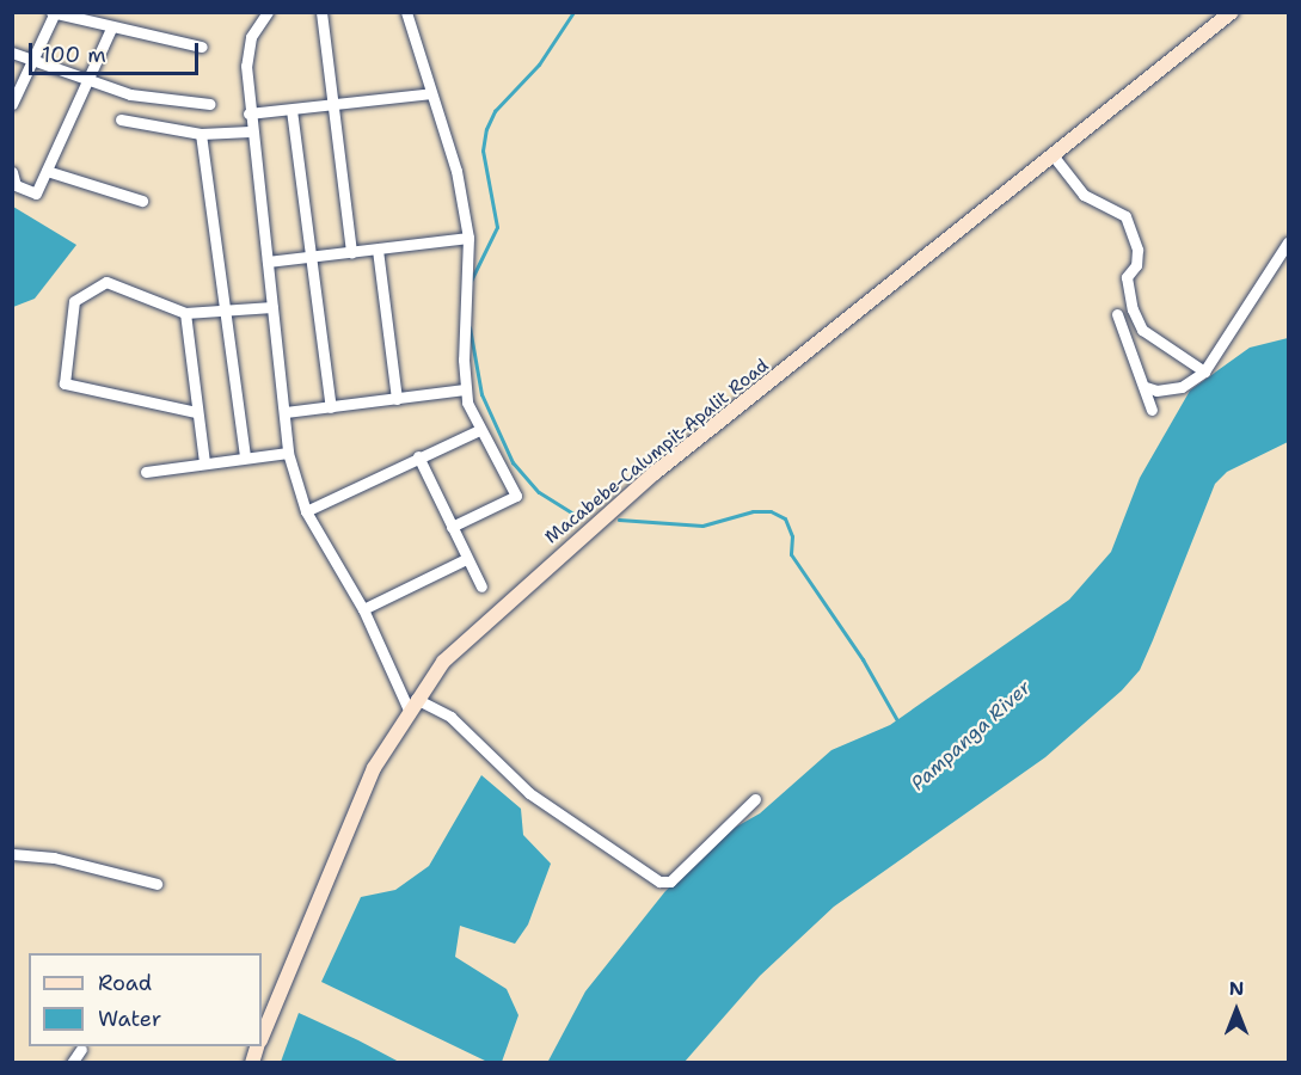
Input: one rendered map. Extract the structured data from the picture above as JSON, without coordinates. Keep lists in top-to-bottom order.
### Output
{
  "streets": {
    "main road": ["Macabebe-Calumpit-Apalit Road"]
  },
  "water": ["Pampanga River"],
  "legend": ["Road", "Water"],
  "scale_bar": "100 m",
  "north": "top"
}
